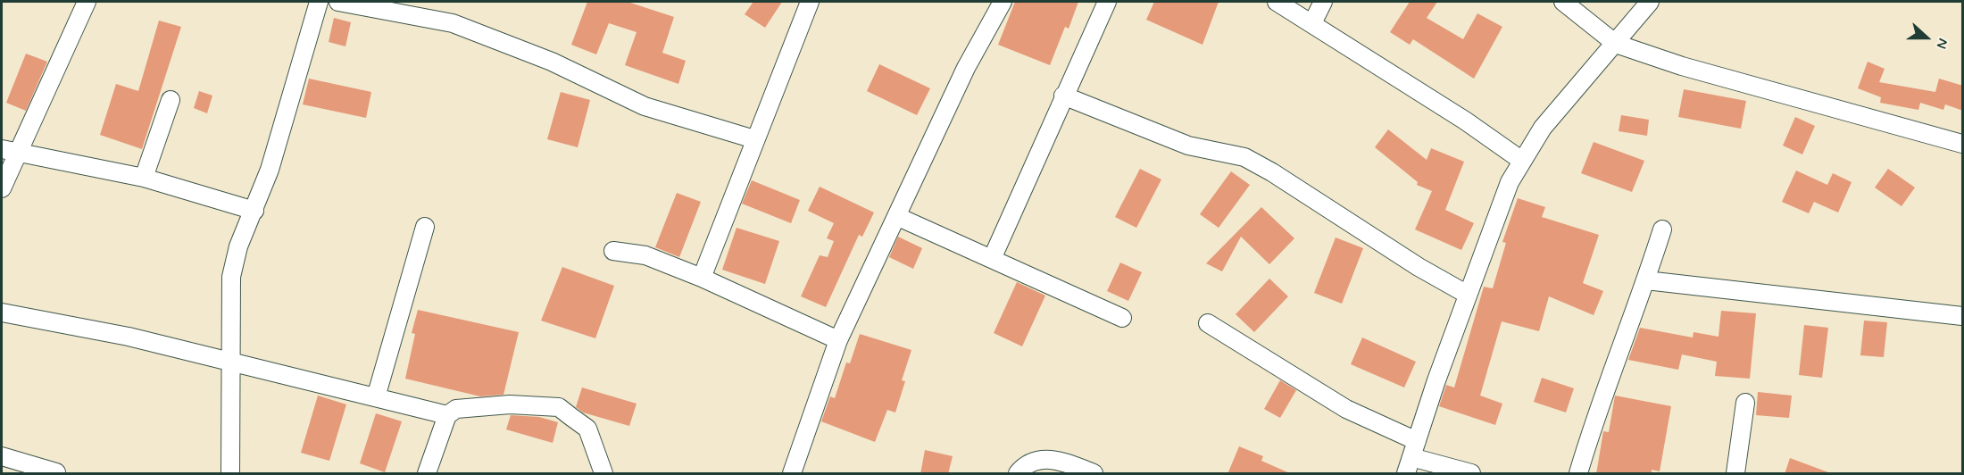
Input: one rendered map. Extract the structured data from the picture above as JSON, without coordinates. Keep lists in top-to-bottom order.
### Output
{
  "north": "right"
}
